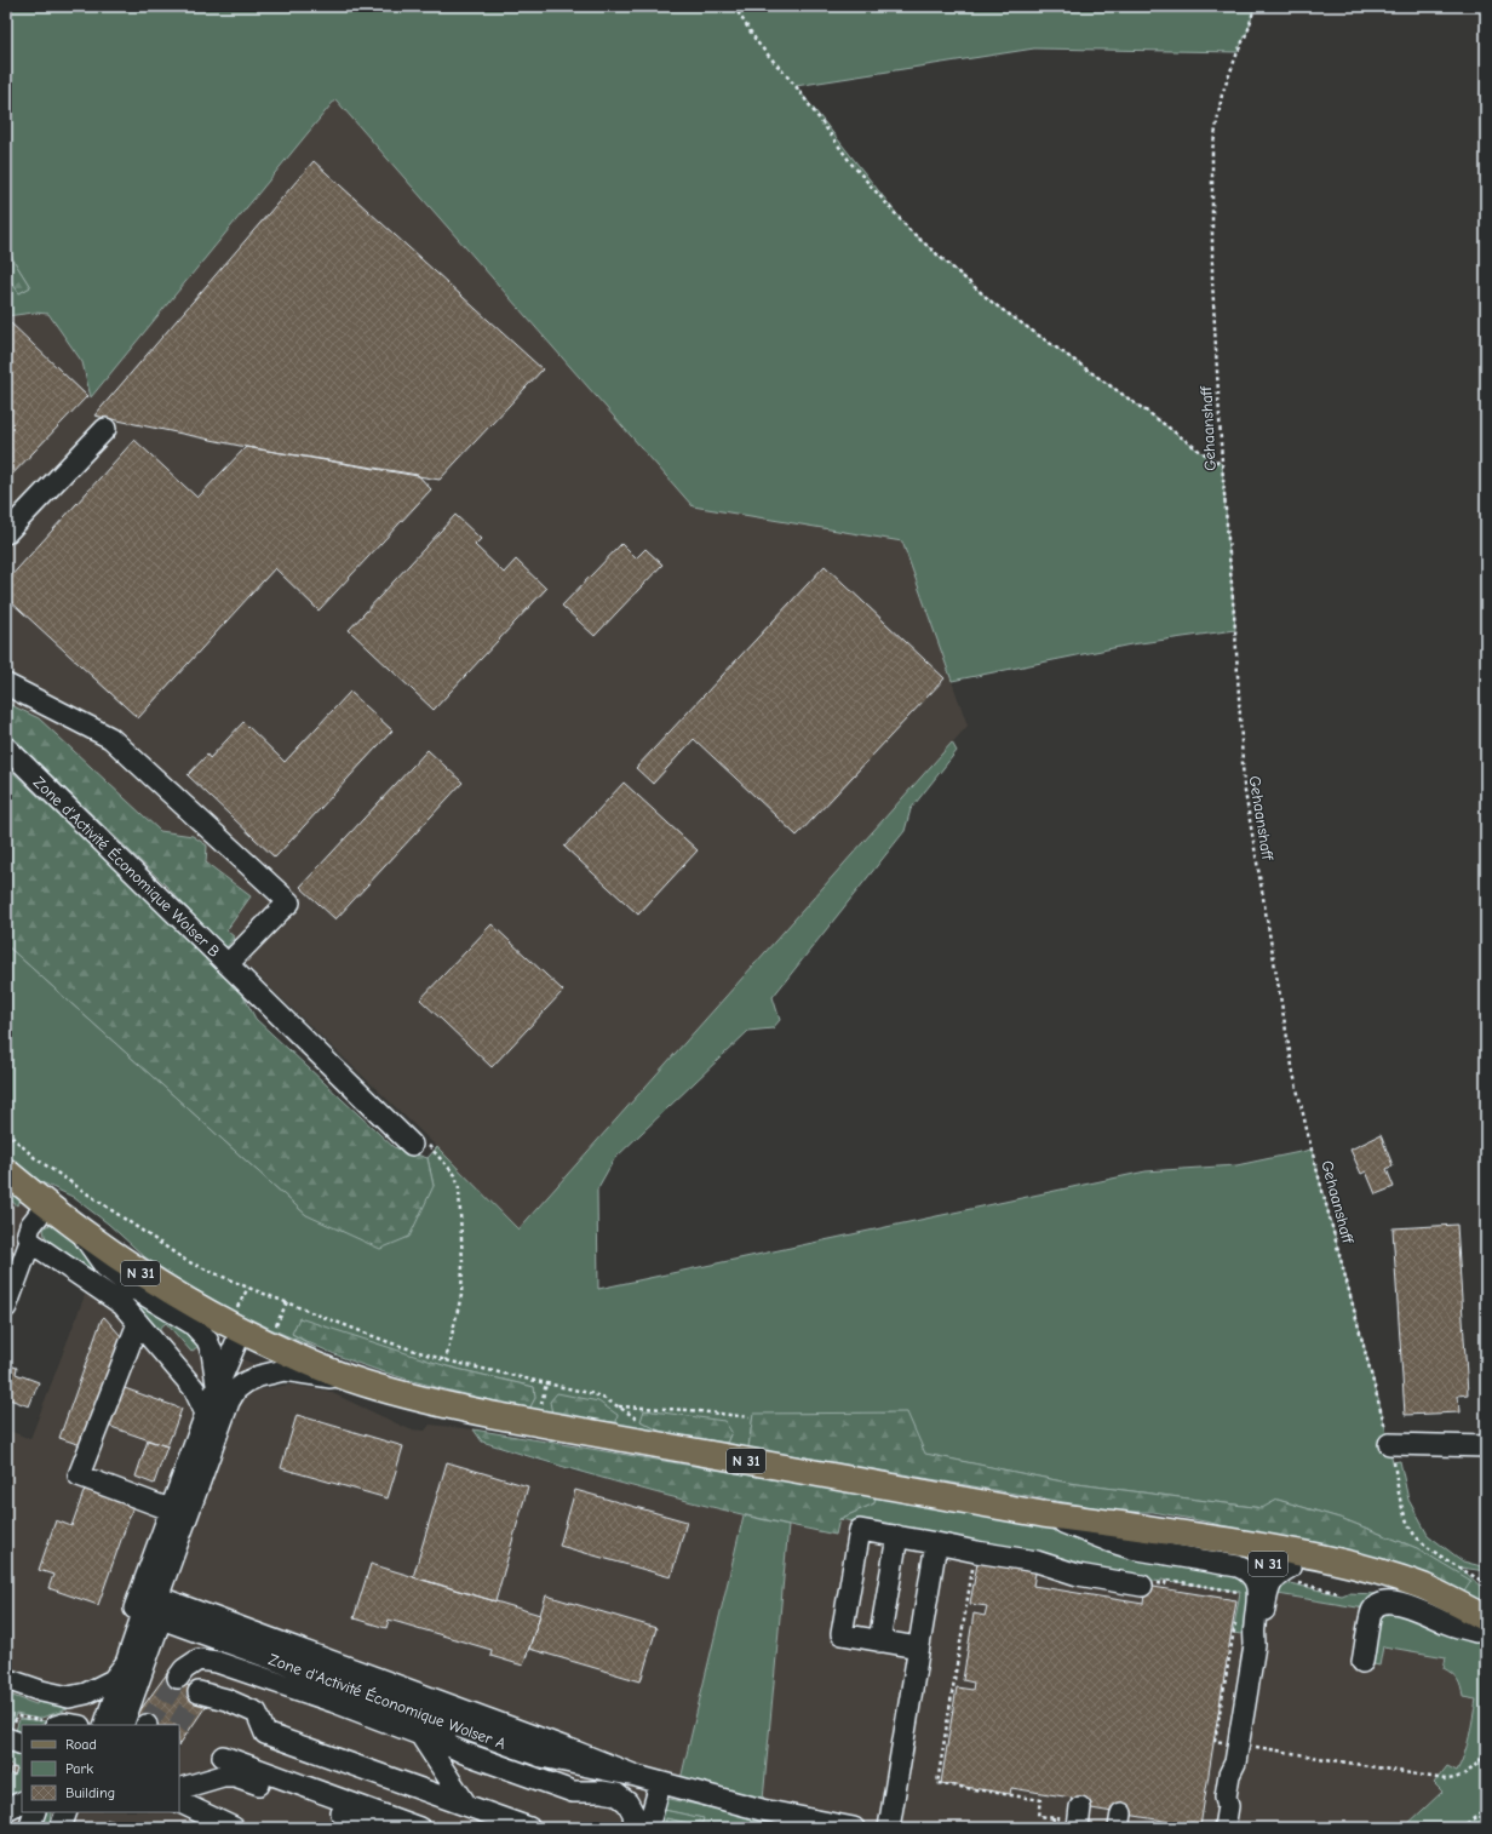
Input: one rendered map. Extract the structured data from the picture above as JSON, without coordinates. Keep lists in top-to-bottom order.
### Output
{
  "streets": {
    "main road": ["N 31"],
    "street": ["Zone d'Activité Économique Wolser B", "Zone d'Activité Économique Wolser A"],
    "path": ["Gehaanshaff"]
  },
  "legend": ["Road", "Park", "Building"]
}
